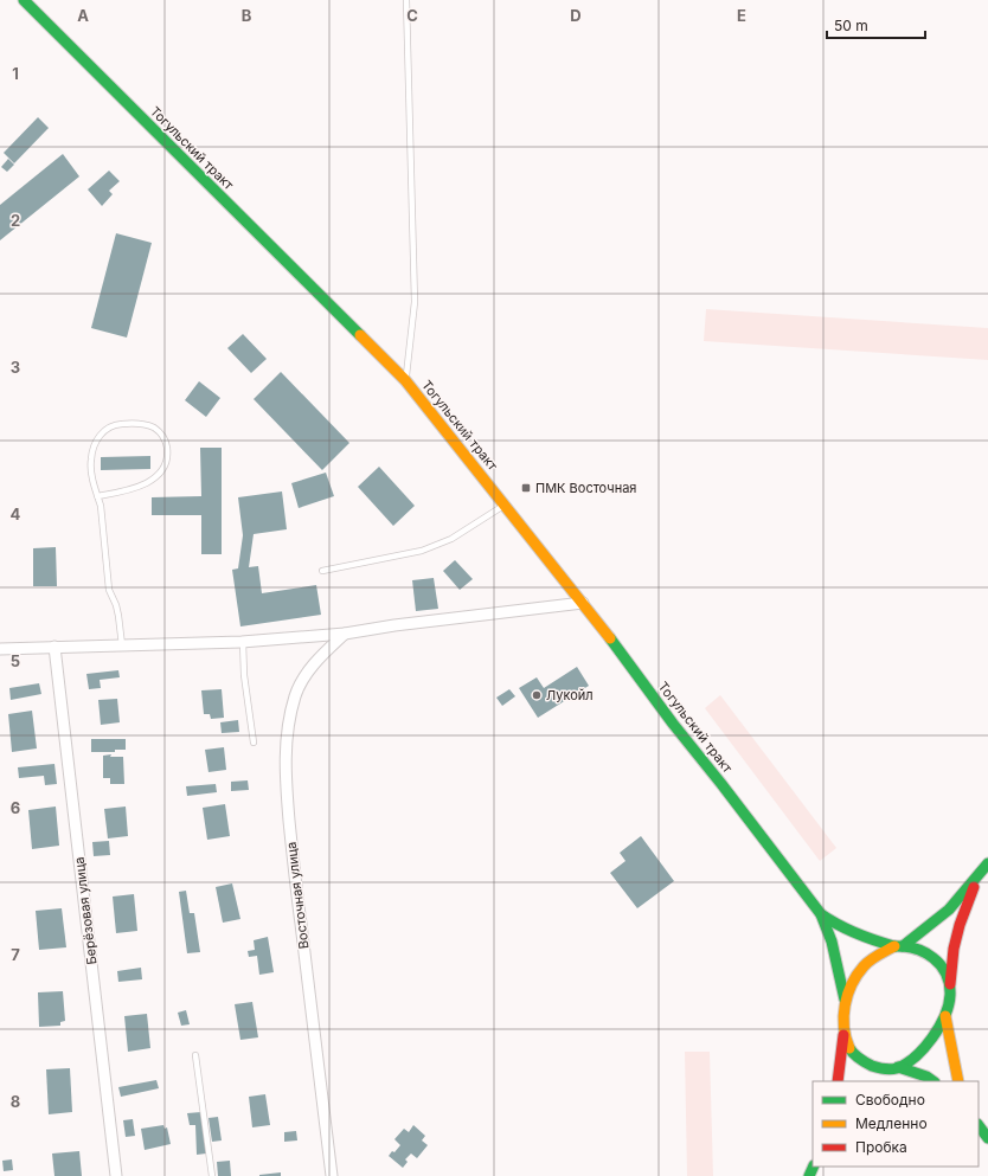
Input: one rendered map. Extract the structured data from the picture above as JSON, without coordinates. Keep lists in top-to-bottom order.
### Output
{
  "streets": {
    "main road": ["Тогульский тракт"],
    "street": ["Восточная улица", "Берёзовая улица"]
  },
  "places": {
    "transit": ["ПМК Восточная"],
    "other": ["Лукойл"]
  },
  "legend": ["Свободно", "Медленно", "Пробка"],
  "scale_bar": "50 m",
  "grid": {
    "columns": [
      "A",
      "B",
      "C",
      "D",
      "E"
    ],
    "rows": [
      "1",
      "2",
      "3",
      "4",
      "5",
      "6",
      "7",
      "8"
    ]
  }
}
